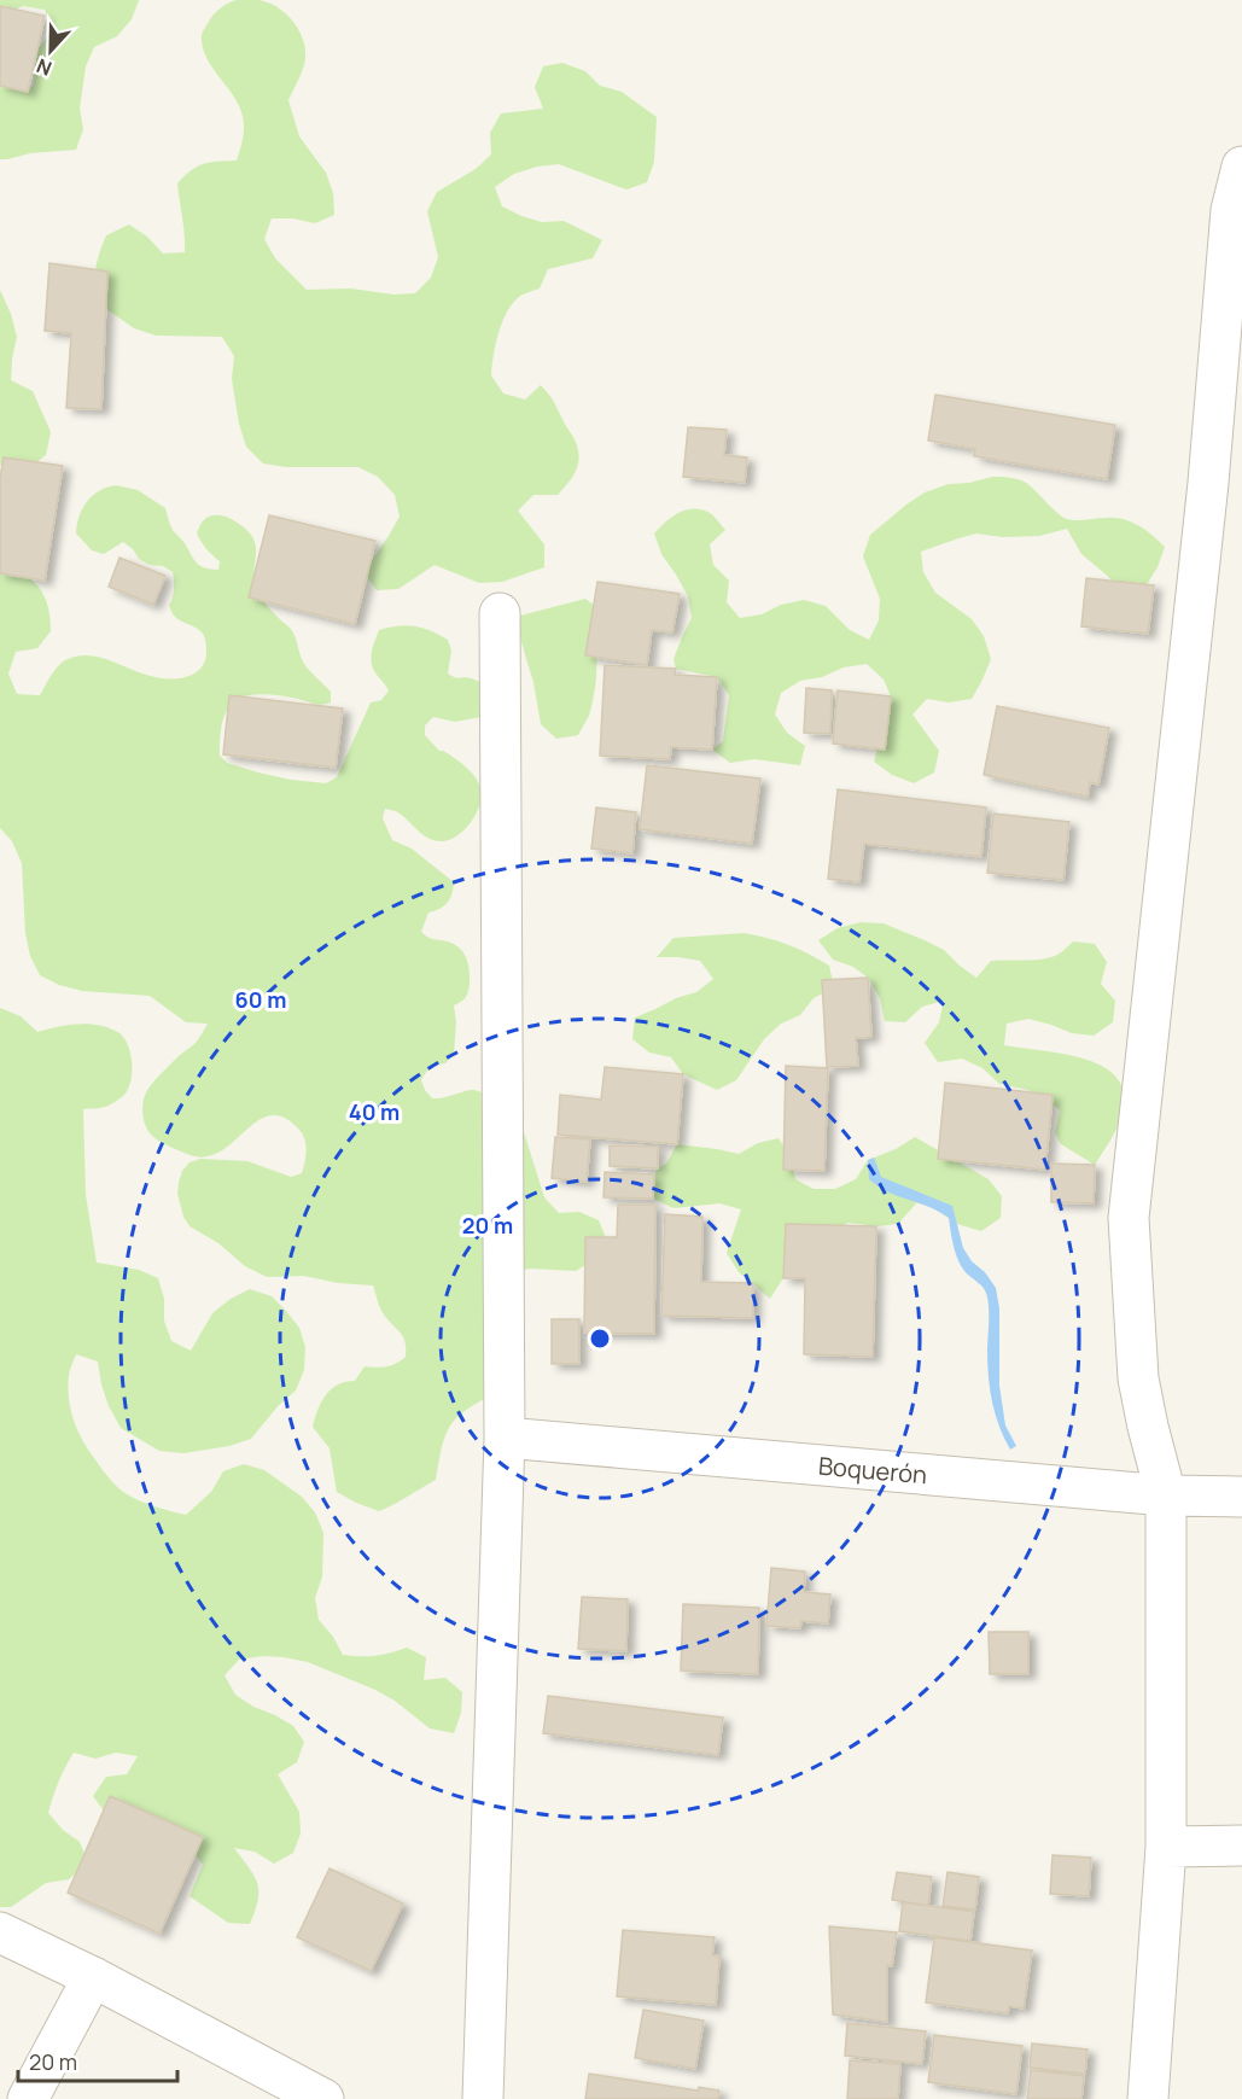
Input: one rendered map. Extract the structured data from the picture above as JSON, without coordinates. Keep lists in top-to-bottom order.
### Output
{
  "streets": {
    "street": ["Boquerón"]
  },
  "scale_bar": "20 m",
  "north": "bottom",
  "rings": ["60 m", "40 m", "20 m"]
}
